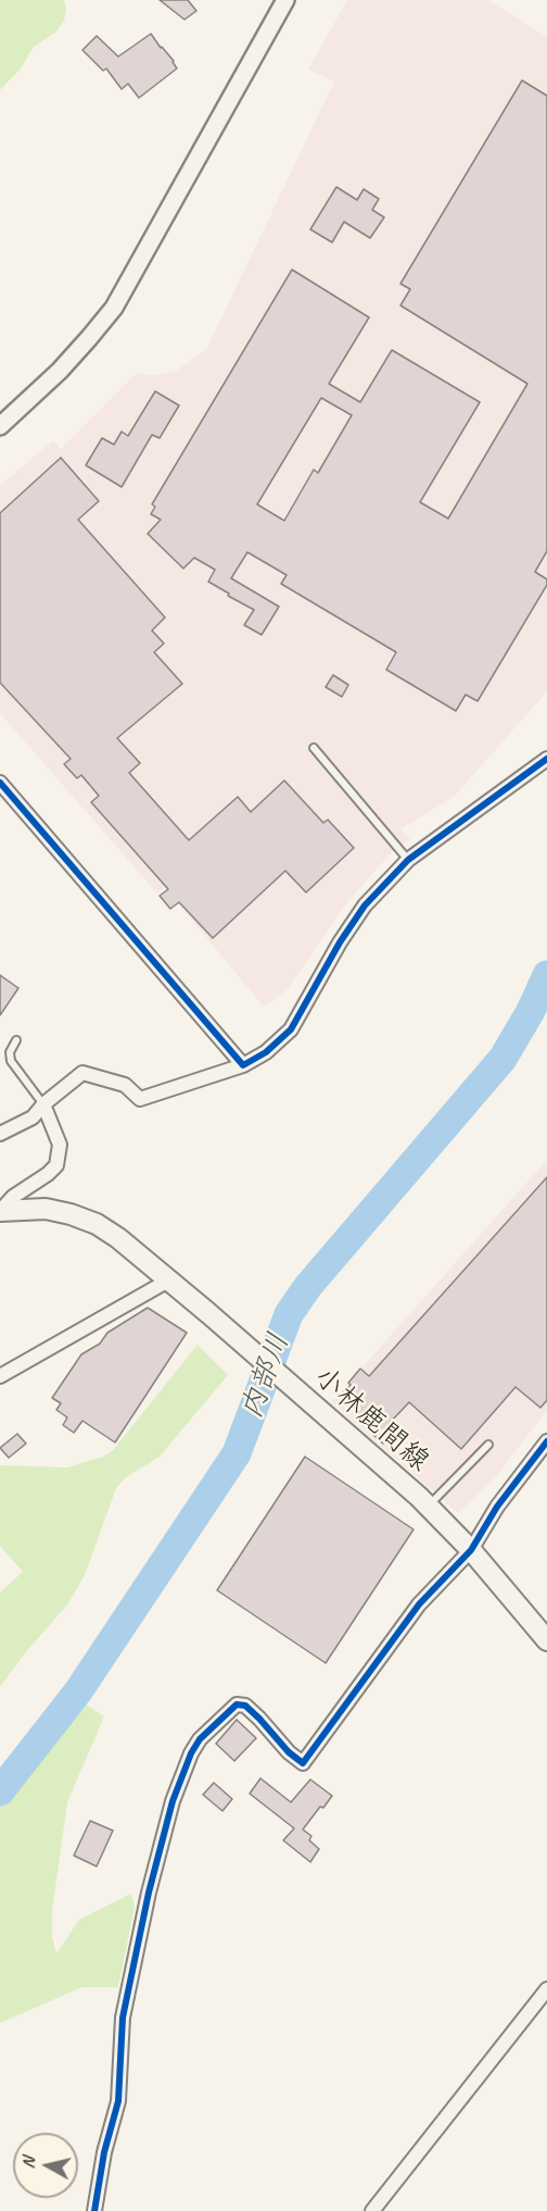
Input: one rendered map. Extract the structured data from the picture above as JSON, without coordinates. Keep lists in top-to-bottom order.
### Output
{
  "streets": {
    "main road": ["小林鹿間線"]
  },
  "water": ["内部川"],
  "north": "left"
}
